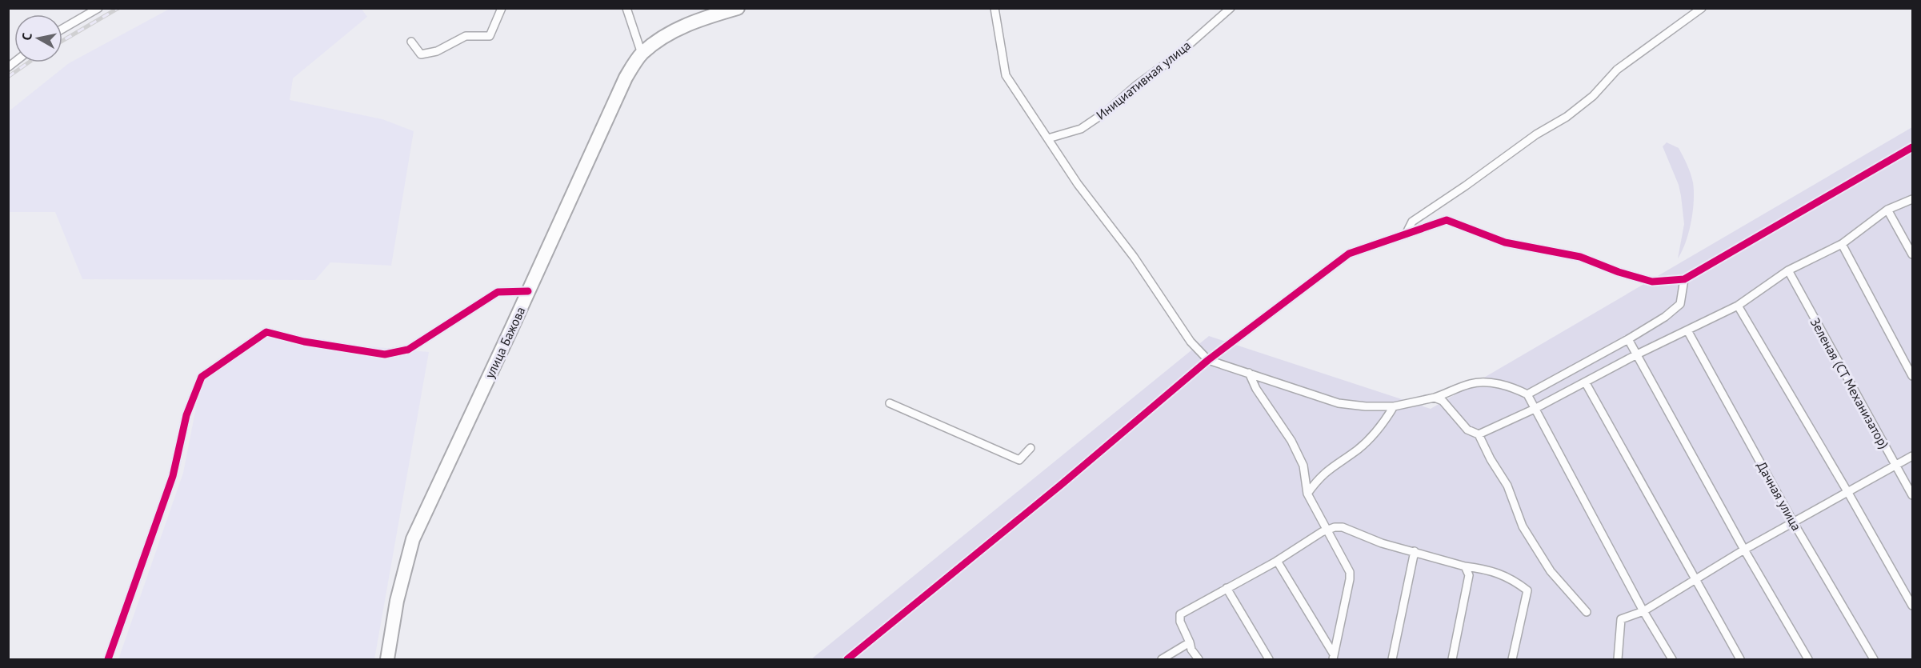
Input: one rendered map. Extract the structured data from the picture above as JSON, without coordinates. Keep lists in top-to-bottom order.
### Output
{
  "streets": {
    "highway": ["улица Бажова"],
    "street": ["Инициативная улица", "Зеленая (СТ Механизатор)", "Дачная улица"]
  },
  "north": "left"
}
